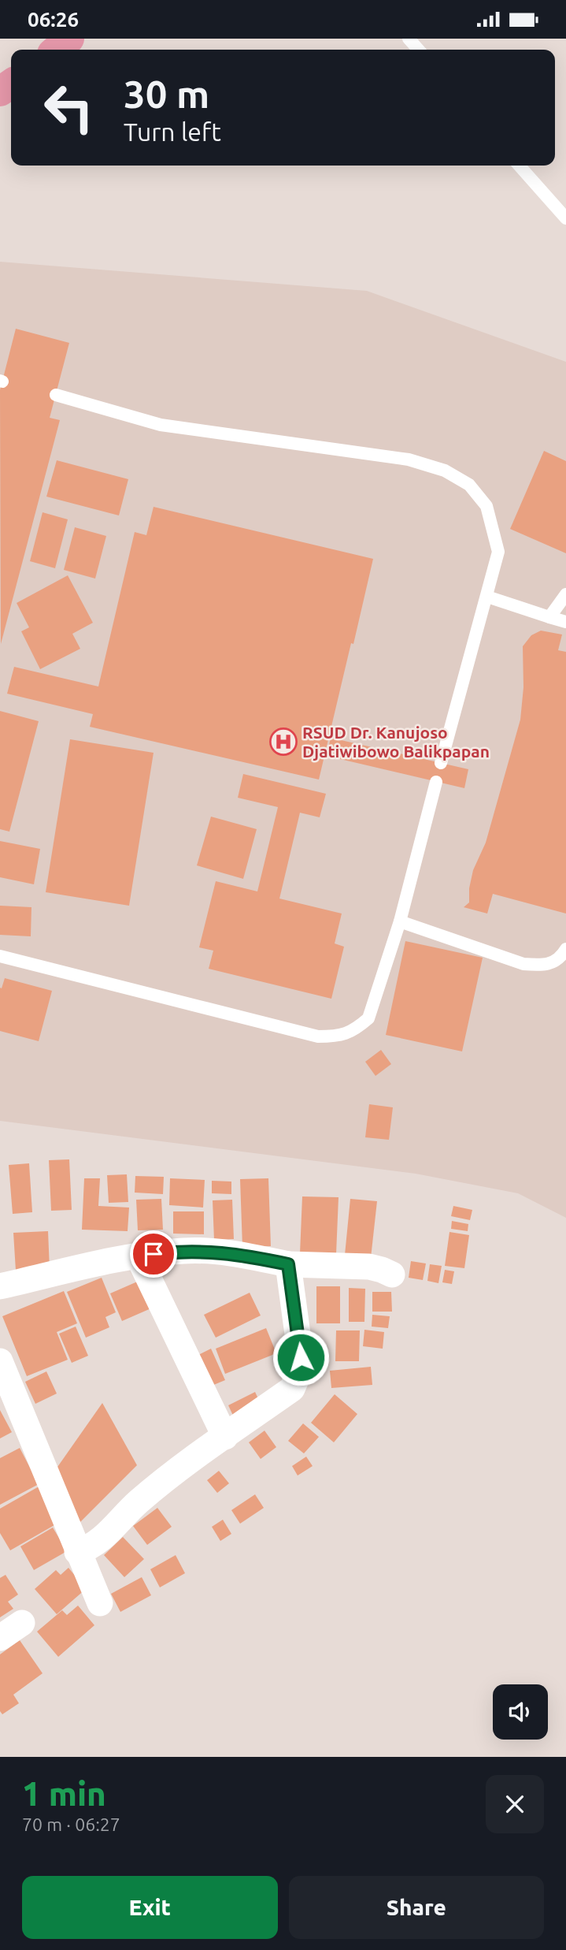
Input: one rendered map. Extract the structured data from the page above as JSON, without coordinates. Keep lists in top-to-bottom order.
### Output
{
  "places": {
    "hospital": ["RSUD Dr. Kanujoso Djatiwibowo Balikpapan"]
  },
  "page": {
    "status": "06:26",
    "turn": ["30 m", "Turn left"],
    "heading": ["1 min", "70 m · 06:27"],
    "buttons": ["Exit", "Share"]
  }
}
